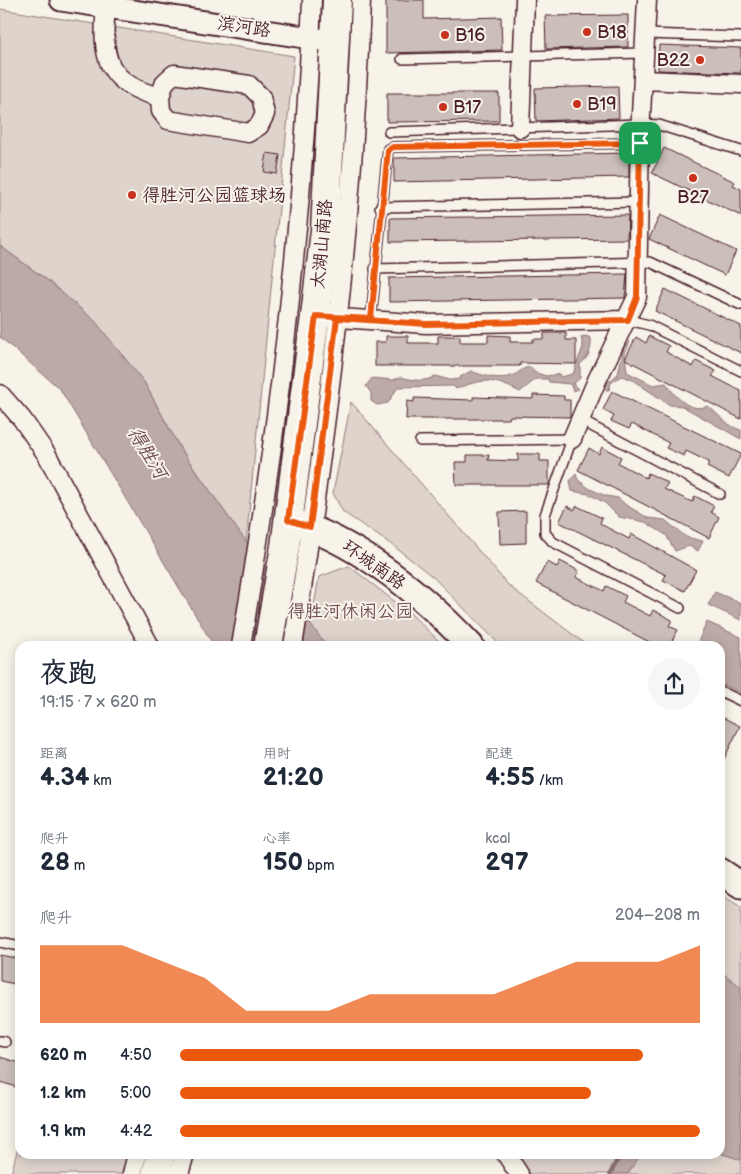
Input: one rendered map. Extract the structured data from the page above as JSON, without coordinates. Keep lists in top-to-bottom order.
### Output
{
  "streets": {
    "main road": ["太湖山南路", "环城南路"],
    "street": ["滨河路"]
  },
  "crossings": [
    ["滨河路", "太湖山南路"],
    ["太湖山南路", "环城南路"]
  ],
  "water": ["得胜河"],
  "parks": ["得胜河休闲公园"],
  "places": [
    "B18",
    "B16",
    "B22",
    "B19",
    "B17",
    "B27",
    "得胜河公园篮球场"
  ],
  "page": {
    "heading": ["夜跑", "19:15 · 7 × 620 m"],
    "stats": [
      ["距离", "4.34 km"],
      ["用时", "21:20"],
      ["配速", "4:55 /km"],
      ["爬升", "28 m"],
      ["心率", "150 bpm"],
      ["kcal", "297"]
    ],
    "chart": ["爬升", "204–208 m"],
    "list": [
      {
        "name": "620 m",
        "note": "4:50"
      },
      {
        "name": "1.2 km",
        "note": "5:00"
      },
      {
        "name": "1.9 km",
        "note": "4:42"
      }
    ]
  }
}
